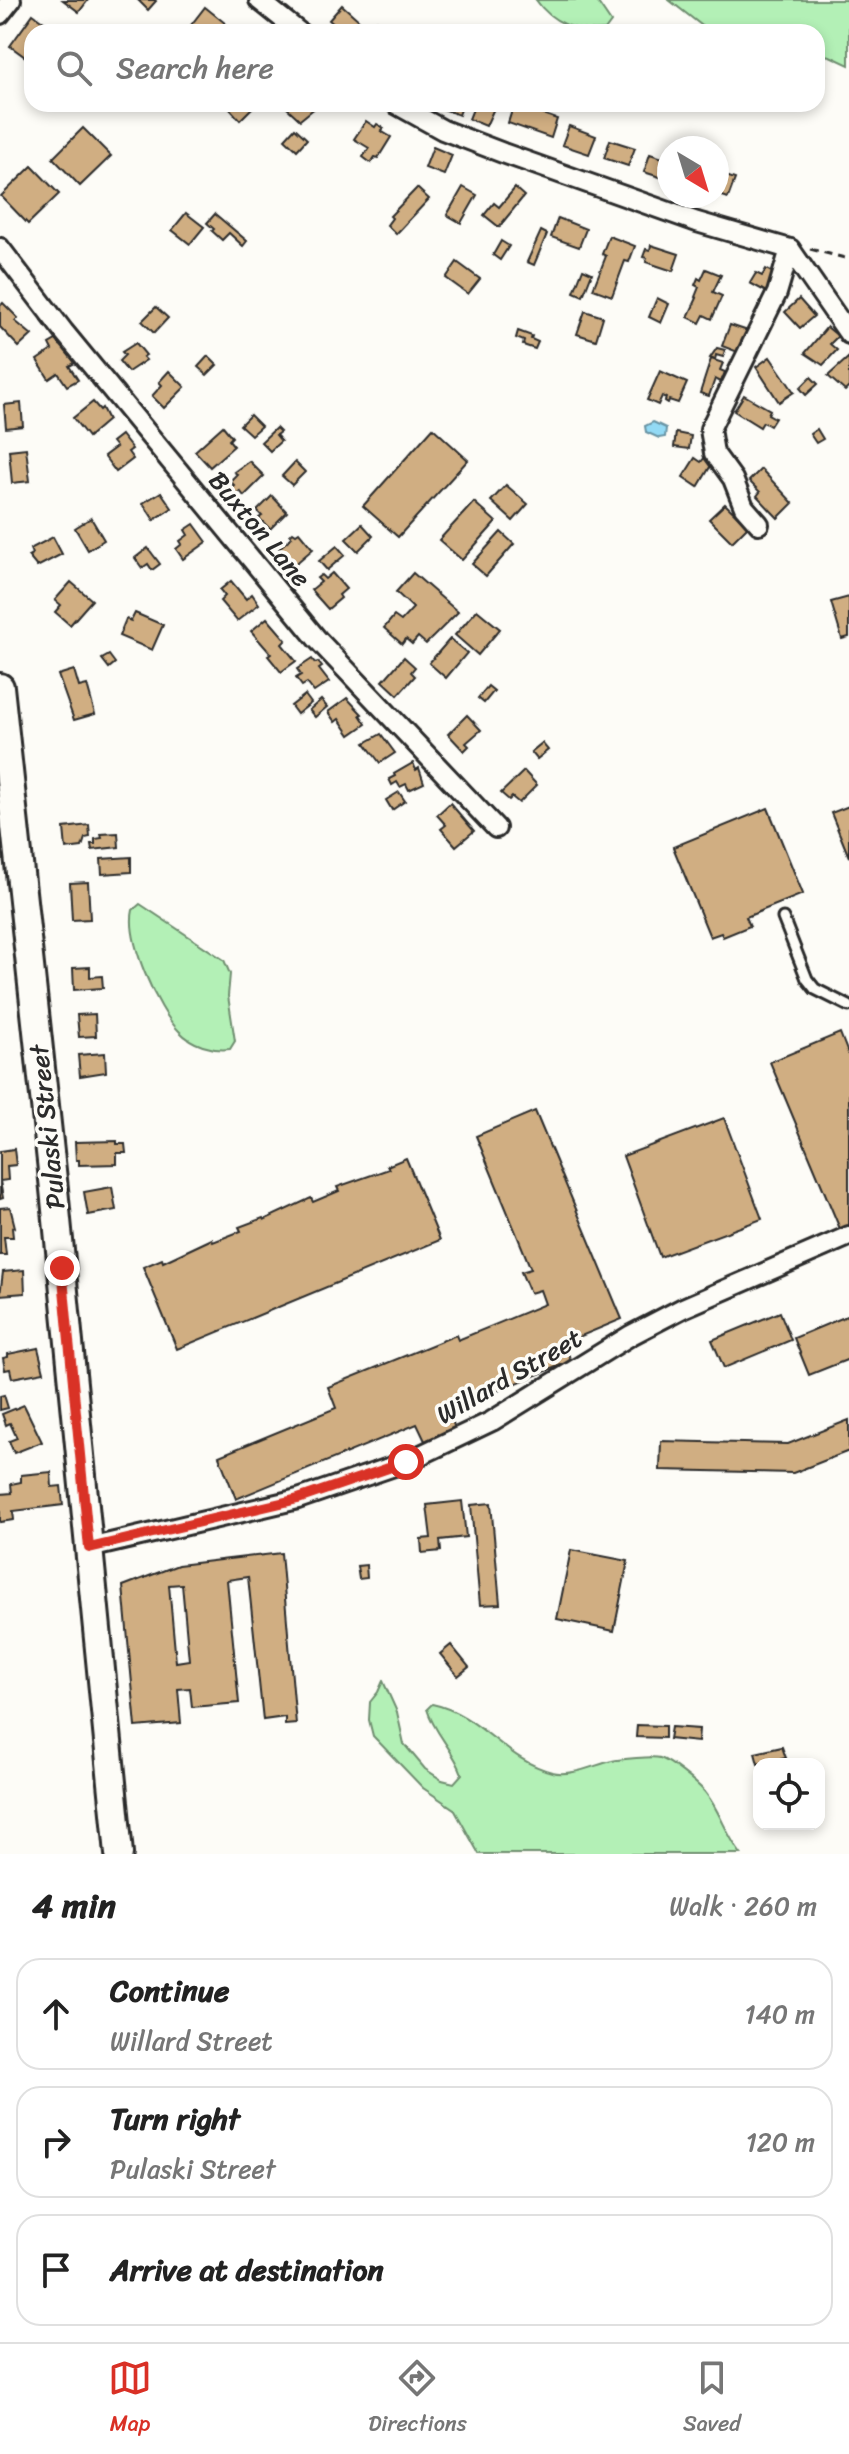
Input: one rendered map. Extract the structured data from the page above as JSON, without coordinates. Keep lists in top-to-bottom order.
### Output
{
  "streets": {
    "main road": ["Pulaski Street"],
    "street": ["Buxton Lane", "Willard Street"]
  },
  "crossings": [
    ["Pulaski Street", "Willard Street"]
  ],
  "north": "bottom right",
  "page": {
    "search": "Search here",
    "heading": ["4 min", "Walk · 260 m"],
    "list": [
      ["Continue", "Willard Street", "140 m"],
      ["Turn right", "Pulaski Street", "120 m"],
      "Arrive at destination"
    ],
    "nav": ["Map", "Directions", "Saved"]
  }
}
